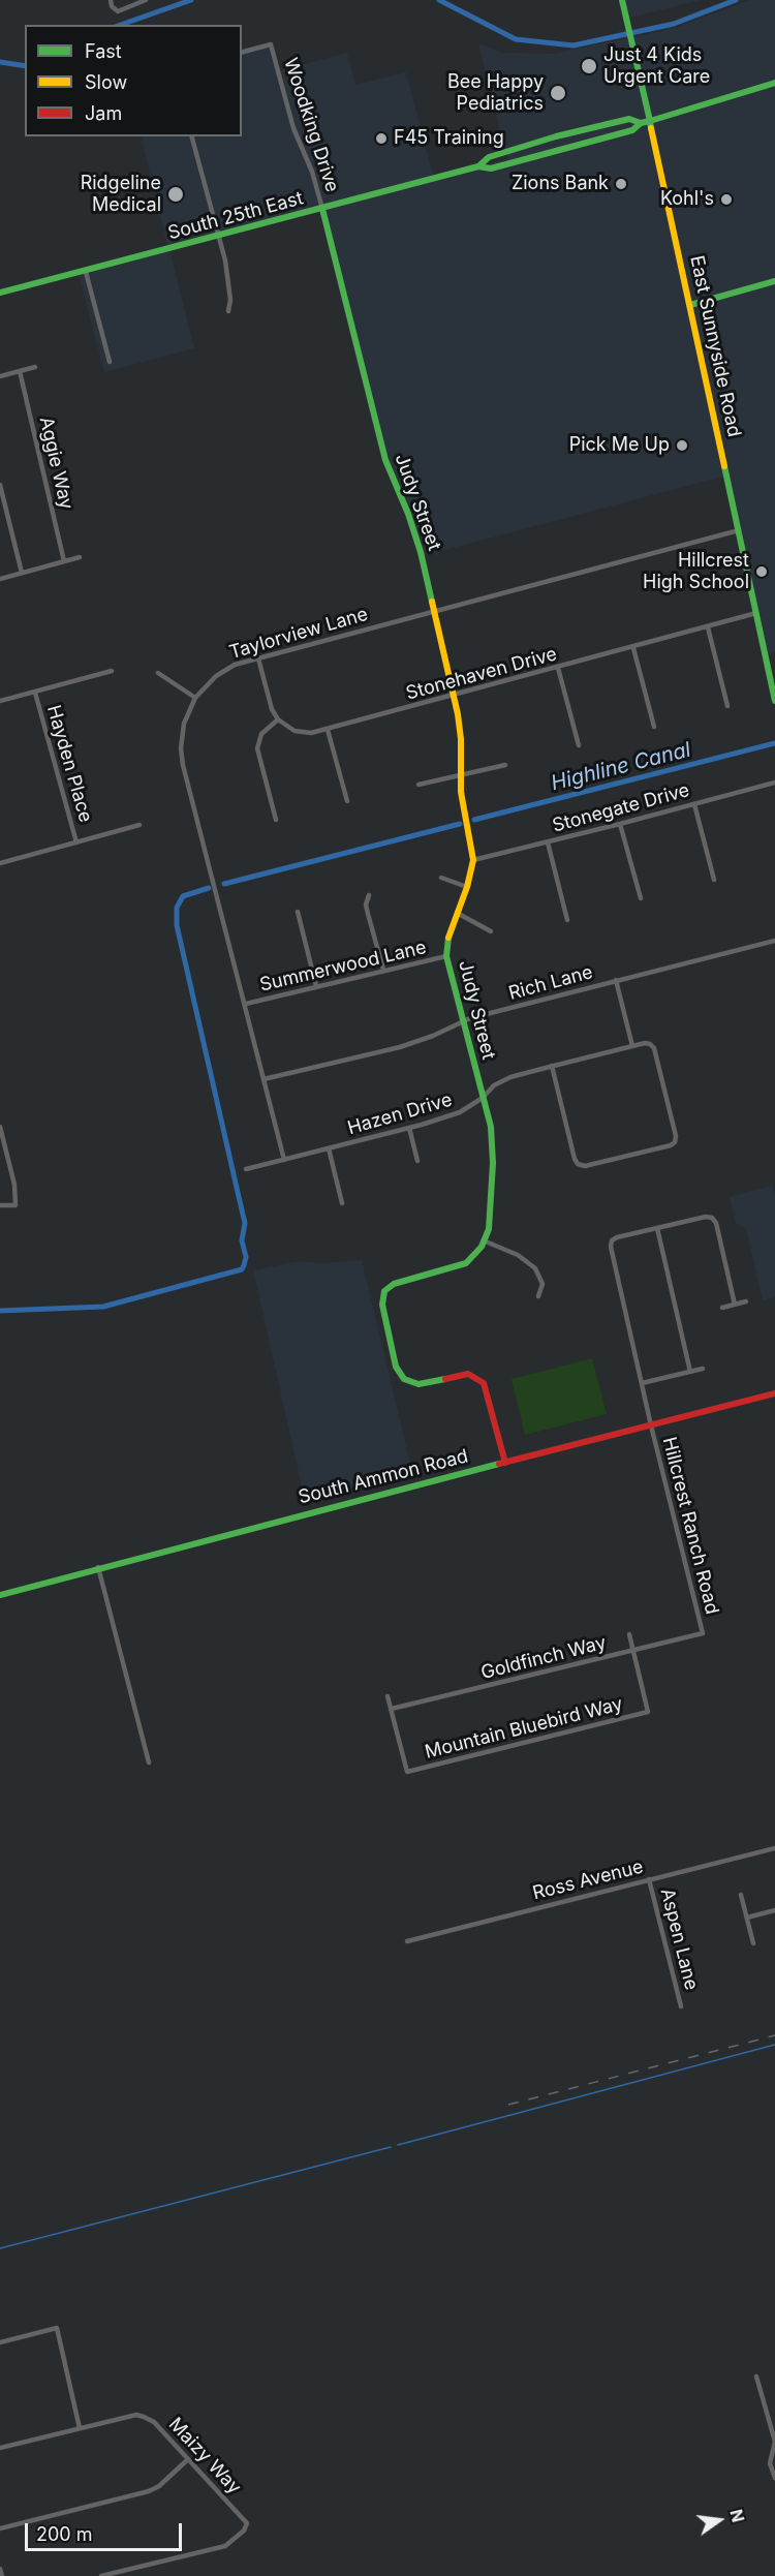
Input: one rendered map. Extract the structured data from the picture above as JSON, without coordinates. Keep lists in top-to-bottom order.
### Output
{
  "streets": {
    "street": [
      "Woodking Drive",
      "South 25th East",
      "East Sunnyside Road",
      "Aggie Way",
      "Judy Street",
      "Taylorview Lane",
      "Stonehaven Drive",
      "Hayden Place",
      "Stonegate Drive",
      "Summerwood Lane",
      "Rich Lane",
      "Hazen Drive",
      "South Ammon Road",
      "Hillcrest Ranch Road",
      "Goldfinch Way",
      "Mountain Bluebird Way",
      "Ross Avenue",
      "Aspen Lane",
      "Maizy Way"
    ]
  },
  "crossings": [
    ["Woodking Drive", "South 25th East"],
    ["Woodking Drive", "Judy Street"],
    ["South 25th East", "East Sunnyside Road"],
    ["South 25th East", "Judy Street"],
    ["East Sunnyside Road", "Taylorview Lane"],
    ["East Sunnyside Road", "Stonehaven Drive"],
    ["Judy Street", "Taylorview Lane"],
    ["Judy Street", "Stonehaven Drive"],
    ["Judy Street", "Stonegate Drive"],
    ["Judy Street", "Summerwood Lane"],
    ["Judy Street", "Rich Lane"],
    ["Judy Street", "Hazen Drive"],
    ["Taylorview Lane", "Summerwood Lane"],
    ["Taylorview Lane", "Rich Lane"],
    ["Taylorview Lane", "Hazen Drive"],
    ["South Ammon Road", "Hillcrest Ranch Road"],
    ["Hillcrest Ranch Road", "Goldfinch Way"],
    ["Goldfinch Way", "Mountain Bluebird Way"],
    ["Ross Avenue", "Aspen Lane"]
  ],
  "water": ["Highline Canal"],
  "places": [
    "Just 4 Kids Urgent Care",
    "Bee Happy Pediatrics",
    "F45 Training",
    "Zions Bank",
    "Ridgeline Medical",
    "Kohl's",
    "Pick Me Up",
    "Hillcrest High School"
  ],
  "legend": ["Fast", "Slow", "Jam"],
  "scale_bar": "200 m",
  "north": "right"
}
